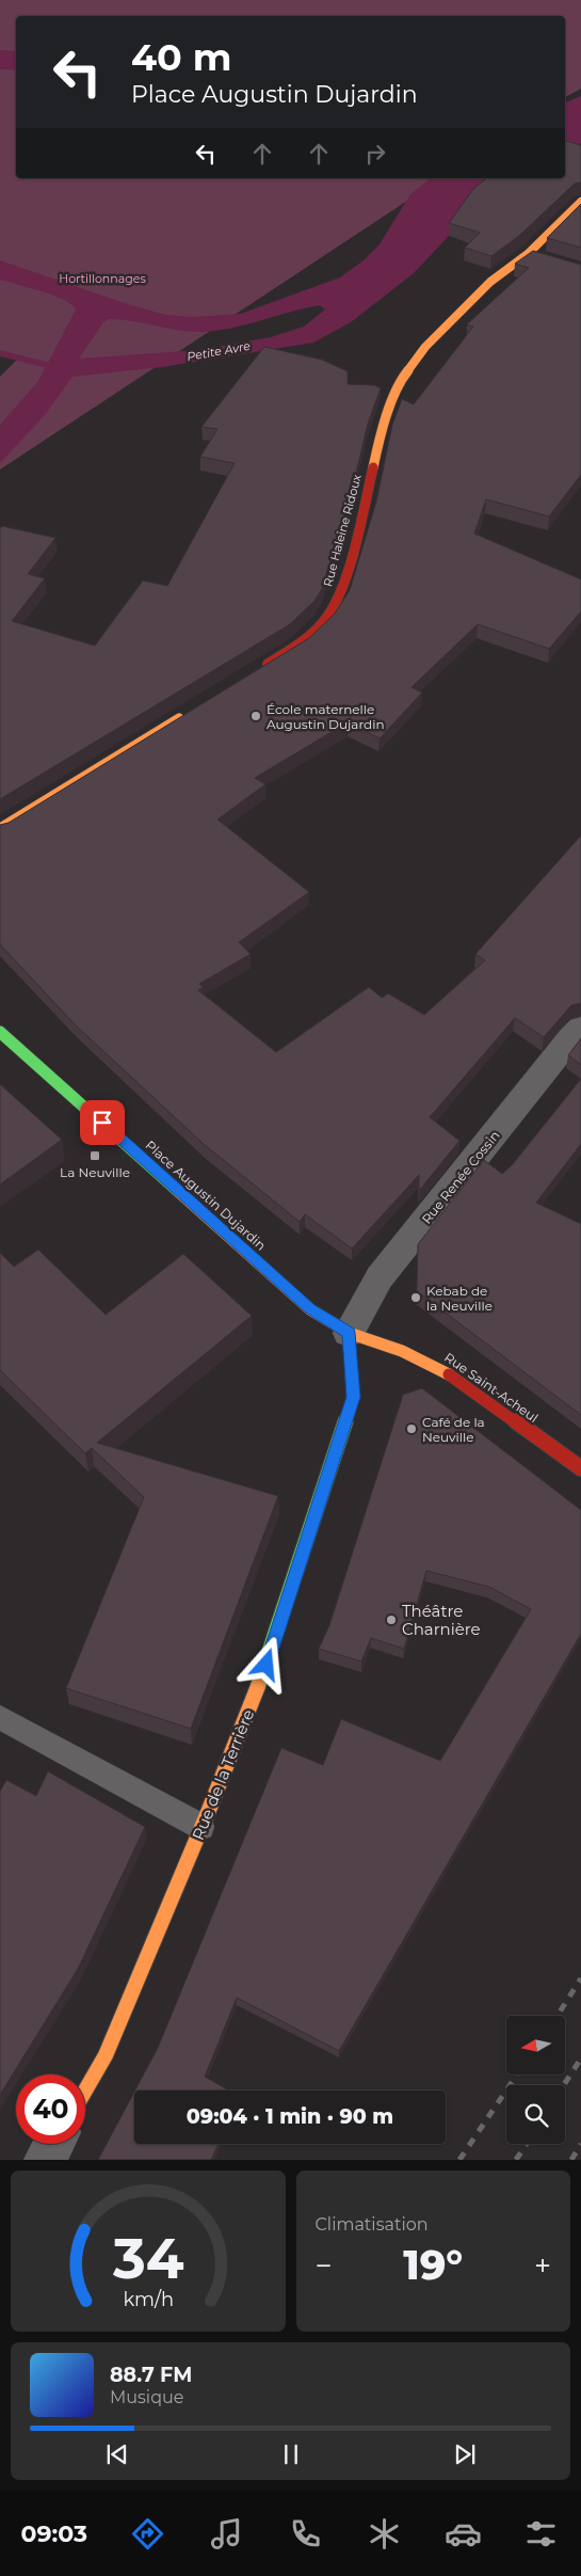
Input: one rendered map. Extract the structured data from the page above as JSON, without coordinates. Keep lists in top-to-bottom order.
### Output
{
  "streets": {
    "street": [
      "Rue Haleine Ridoux",
      "Rue Renée Cossin",
      "Place Augustin Dujardin",
      "Rue Saint-Acheul",
      "Rue de la Terrière"
    ]
  },
  "crossings": [
    ["Rue Renée Cossin", "Place Augustin Dujardin"],
    ["Rue Renée Cossin", "Rue Saint-Acheul"],
    ["Rue Renée Cossin", "Rue de la Terrière"],
    ["Place Augustin Dujardin", "Rue Saint-Acheul"],
    ["Place Augustin Dujardin", "Rue de la Terrière"],
    ["Rue Saint-Acheul", "Rue de la Terrière"]
  ],
  "water": ["Petite Avre"],
  "parks": ["Hortillonnages"],
  "places": {
    "other": [
      "École maternelle Augustin Dujardin",
      "Kebab de la Neuville",
      "Café de la Neuville",
      "Théâtre Charnière"
    ],
    "transit": ["La Neuville"]
  },
  "north": "left",
  "page": {
    "turn": ["40 m", "Place Augustin Dujardin"],
    "limit": "40",
    "trip": "09:04 · 1 min · 90 m",
    "tile": "Climatisation",
    "heat": ["−", "19°", "+"],
    "song": ["88.7 FM", "Musique"],
    "tabs": "09:03",
    "gauge": ["34", "km/h"]
  }
}
